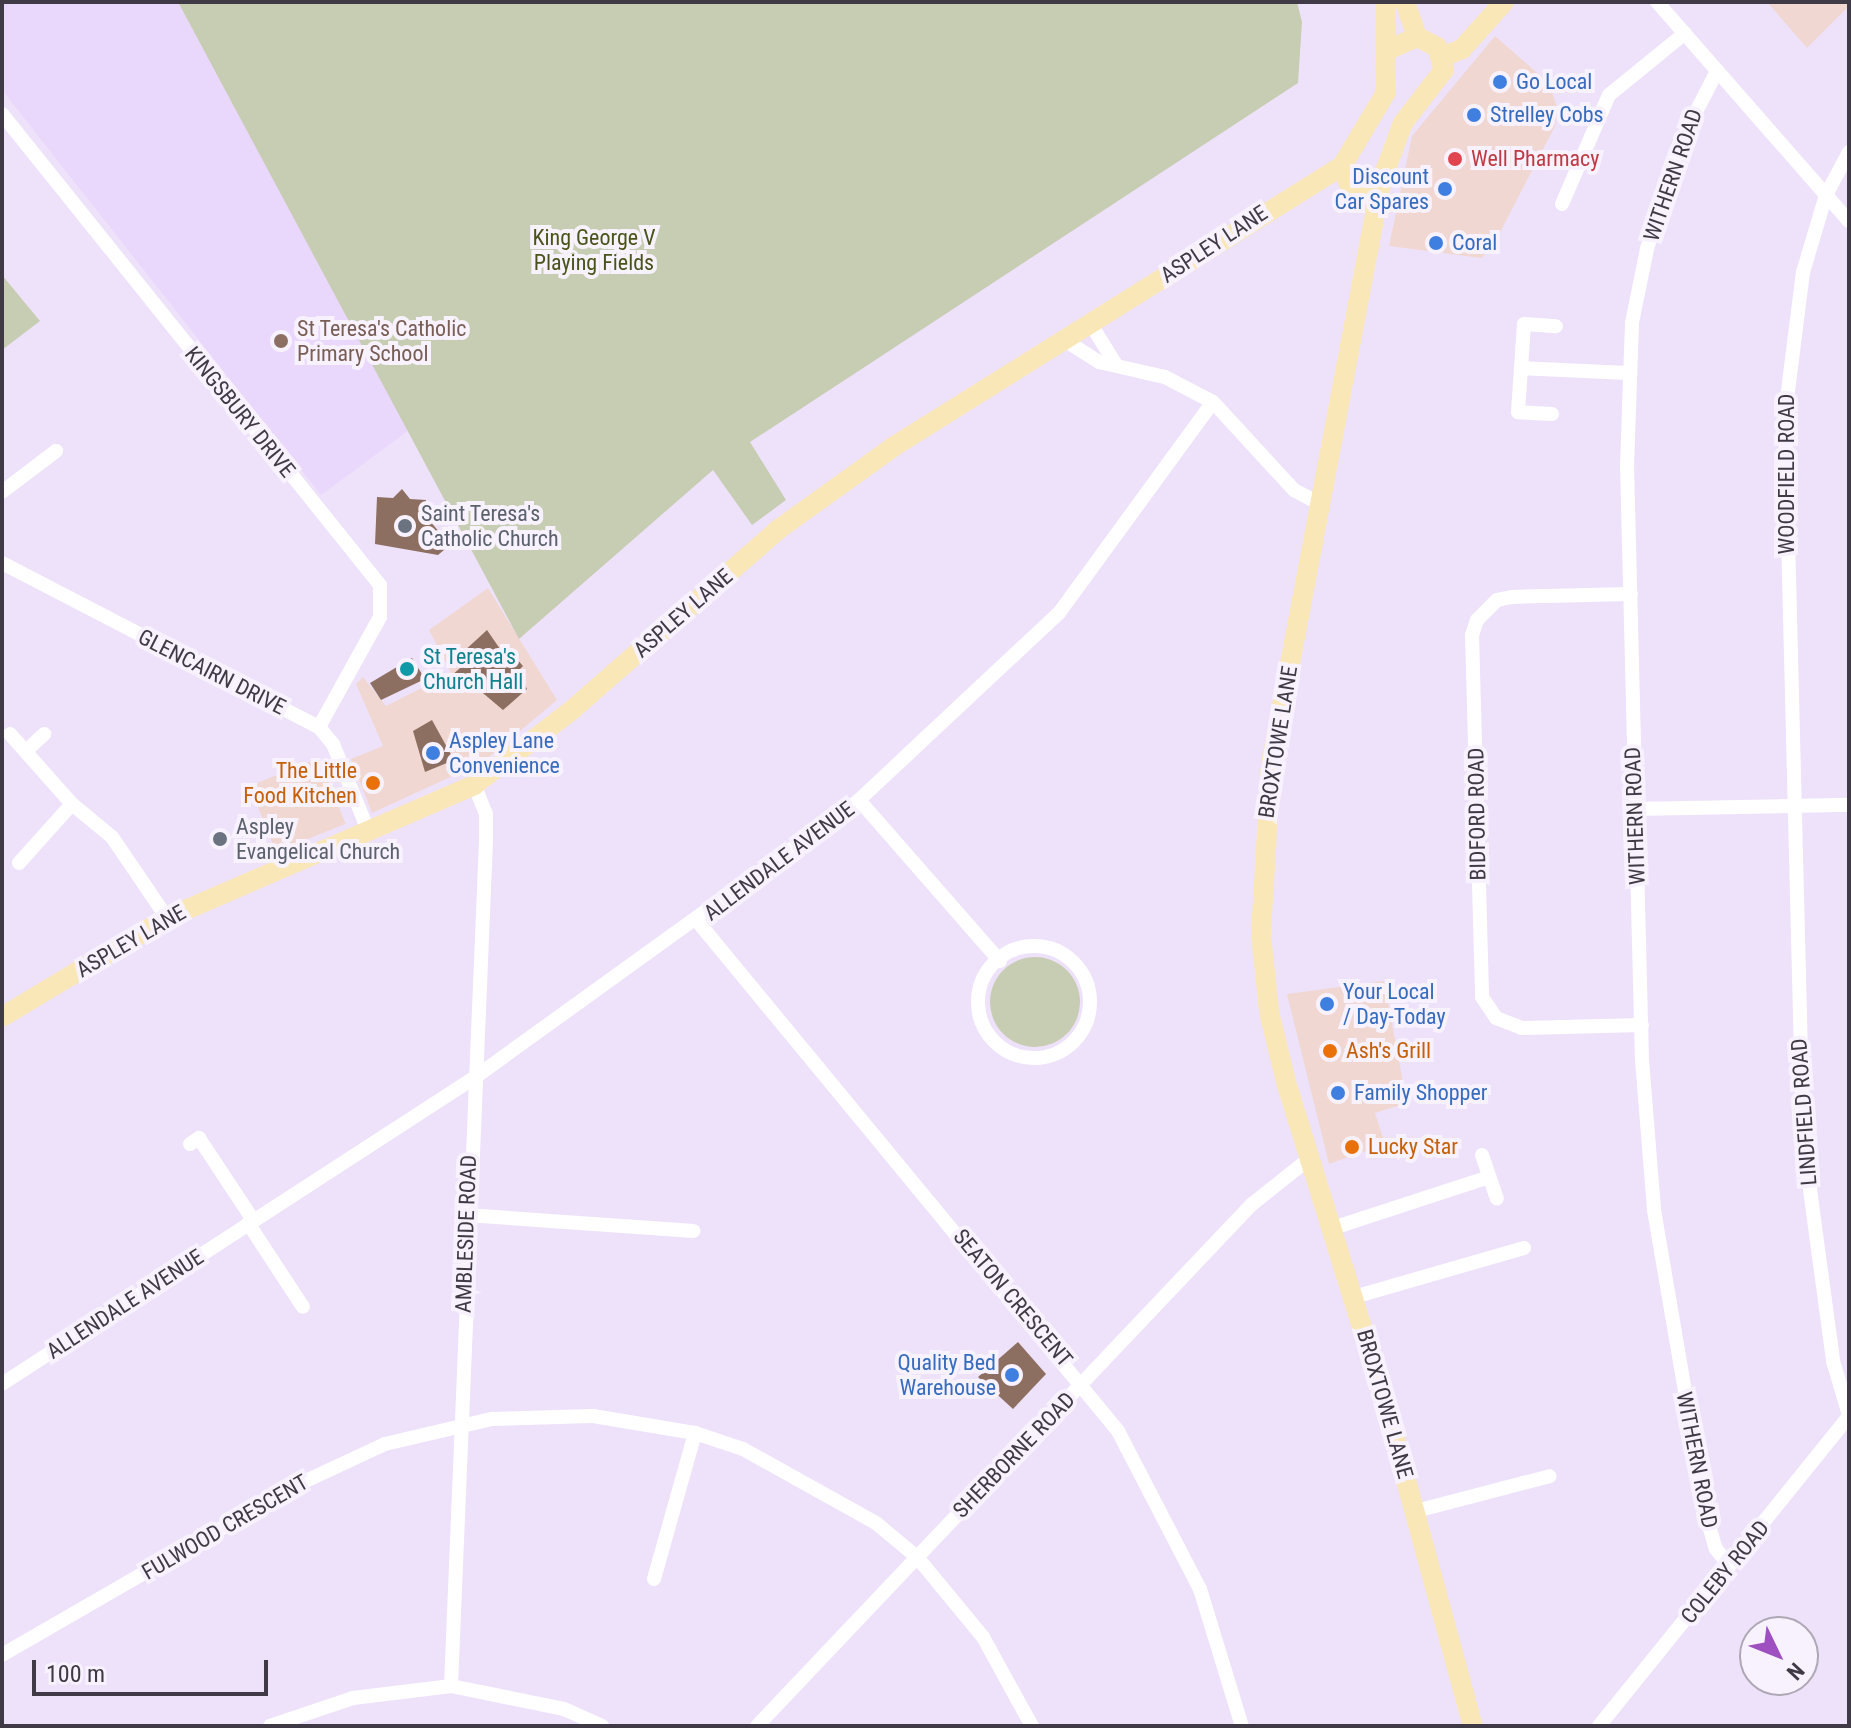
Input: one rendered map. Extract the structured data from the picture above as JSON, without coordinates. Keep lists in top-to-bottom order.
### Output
{
  "streets": {
    "main road": ["ASPLEY LANE", "BROXTOWE LANE"],
    "street": [
      "WITHERN ROAD",
      "KINGSBURY DRIVE",
      "WOODFIELD ROAD",
      "GLENCAIRN DRIVE",
      "BIDFORD ROAD",
      "ALLENDALE AVENUE",
      "LINDFIELD ROAD",
      "AMBLESIDE ROAD",
      "SEATON CRESCENT",
      "SHERBORNE ROAD",
      "FULWOOD CRESCENT",
      "COLEBY ROAD"
    ]
  },
  "crossings": [
    ["WITHERN ROAD", "BIDFORD ROAD"],
    ["WITHERN ROAD", "COLEBY ROAD"],
    ["ASPLEY LANE", "AMBLESIDE ROAD"],
    ["KINGSBURY DRIVE", "GLENCAIRN DRIVE"],
    ["WOODFIELD ROAD", "LINDFIELD ROAD"],
    ["BROXTOWE LANE", "SHERBORNE ROAD"],
    ["ALLENDALE AVENUE", "AMBLESIDE ROAD"],
    ["ALLENDALE AVENUE", "SEATON CRESCENT"],
    ["LINDFIELD ROAD", "COLEBY ROAD"],
    ["AMBLESIDE ROAD", "FULWOOD CRESCENT"],
    ["SEATON CRESCENT", "SHERBORNE ROAD"],
    ["SHERBORNE ROAD", "FULWOOD CRESCENT"]
  ],
  "parks": ["King George V Playing Fields"],
  "places": [
    "Go Local",
    "Strelley Cobs",
    "Well Pharmacy",
    "Discount Car Spares",
    "Coral",
    "St Teresa's Catholic Primary School",
    "Saint Teresa's Catholic Church",
    "St Teresa's Church Hall",
    "Aspley Lane Convenience",
    "The Little Food Kitchen",
    "Aspley Evangelical Church",
    "Your Local / Day-Today",
    "Ash's Grill",
    "Family Shopper",
    "Lucky Star",
    "Quality Bed Warehouse"
  ],
  "scale_bar": "100 m",
  "north": "bottom right"
}
